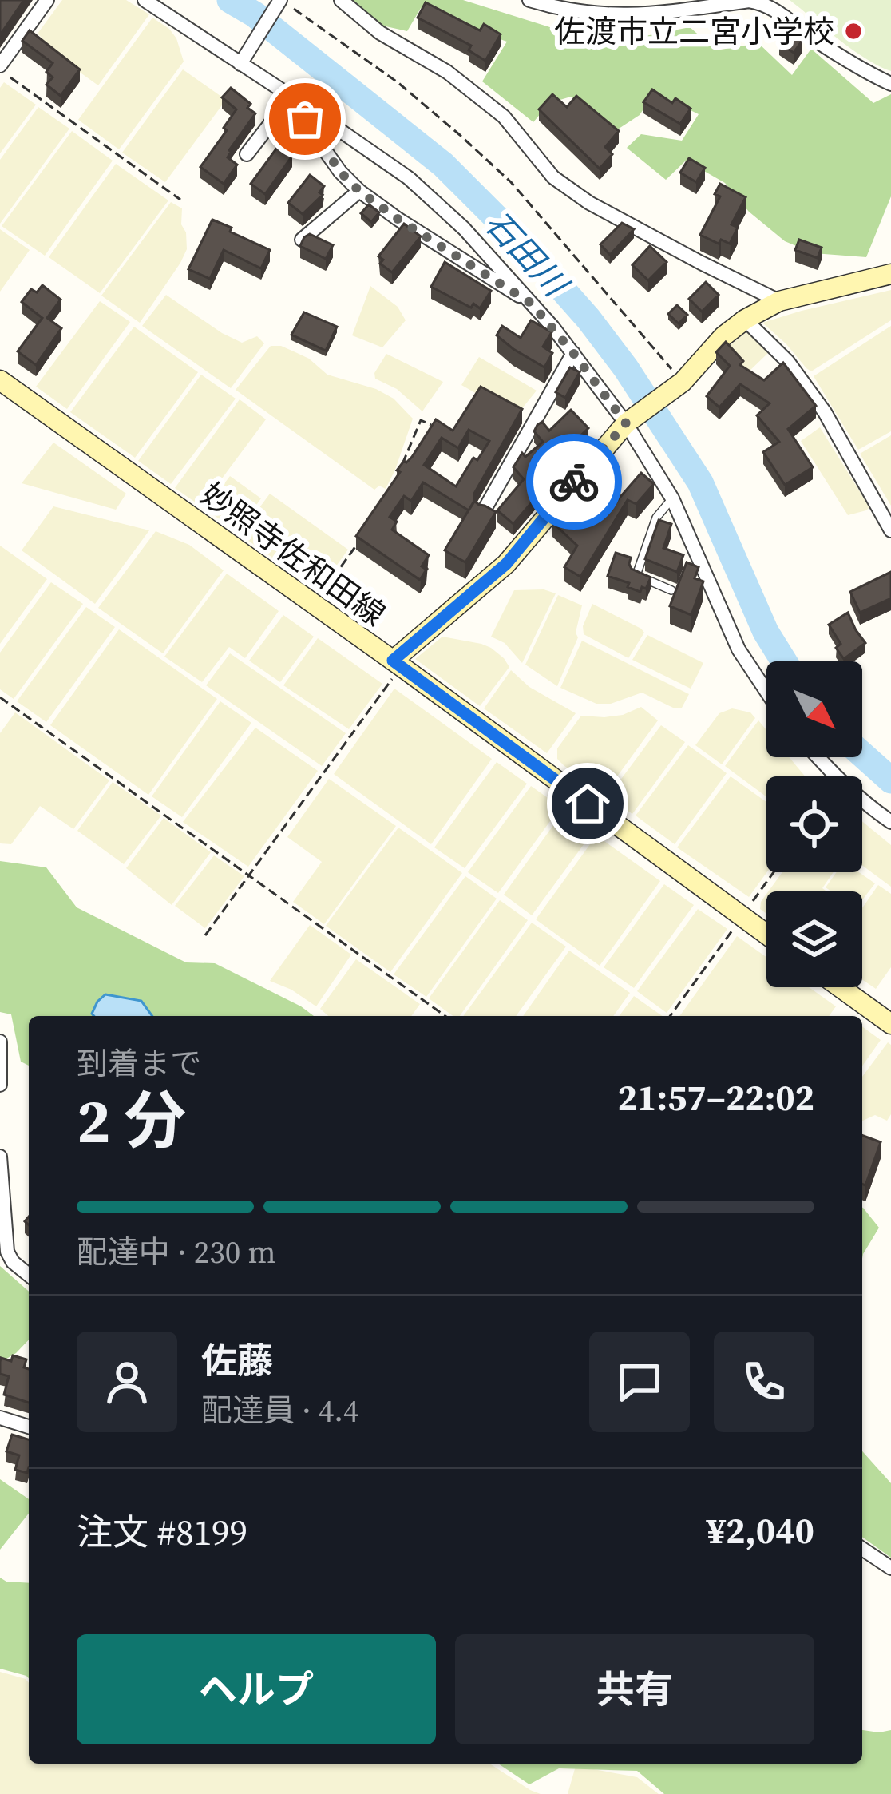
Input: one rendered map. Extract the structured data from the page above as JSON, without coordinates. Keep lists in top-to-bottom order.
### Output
{
  "streets": {
    "main road": ["妙照寺佐和田線"]
  },
  "water": ["石田川"],
  "places": ["佐渡市立二宮小学校"],
  "north": "bottom right",
  "page": {
    "heading": ["2 分", "到着まで", "21:57–22:02"],
    "panel": [
      "佐藤",
      "配達員 · 4.4",
      "注文 #8199",
      "¥2,040"
    ],
    "bar": "配達中 · 230 m",
    "buttons": ["ヘルプ", "共有"]
  }
}
